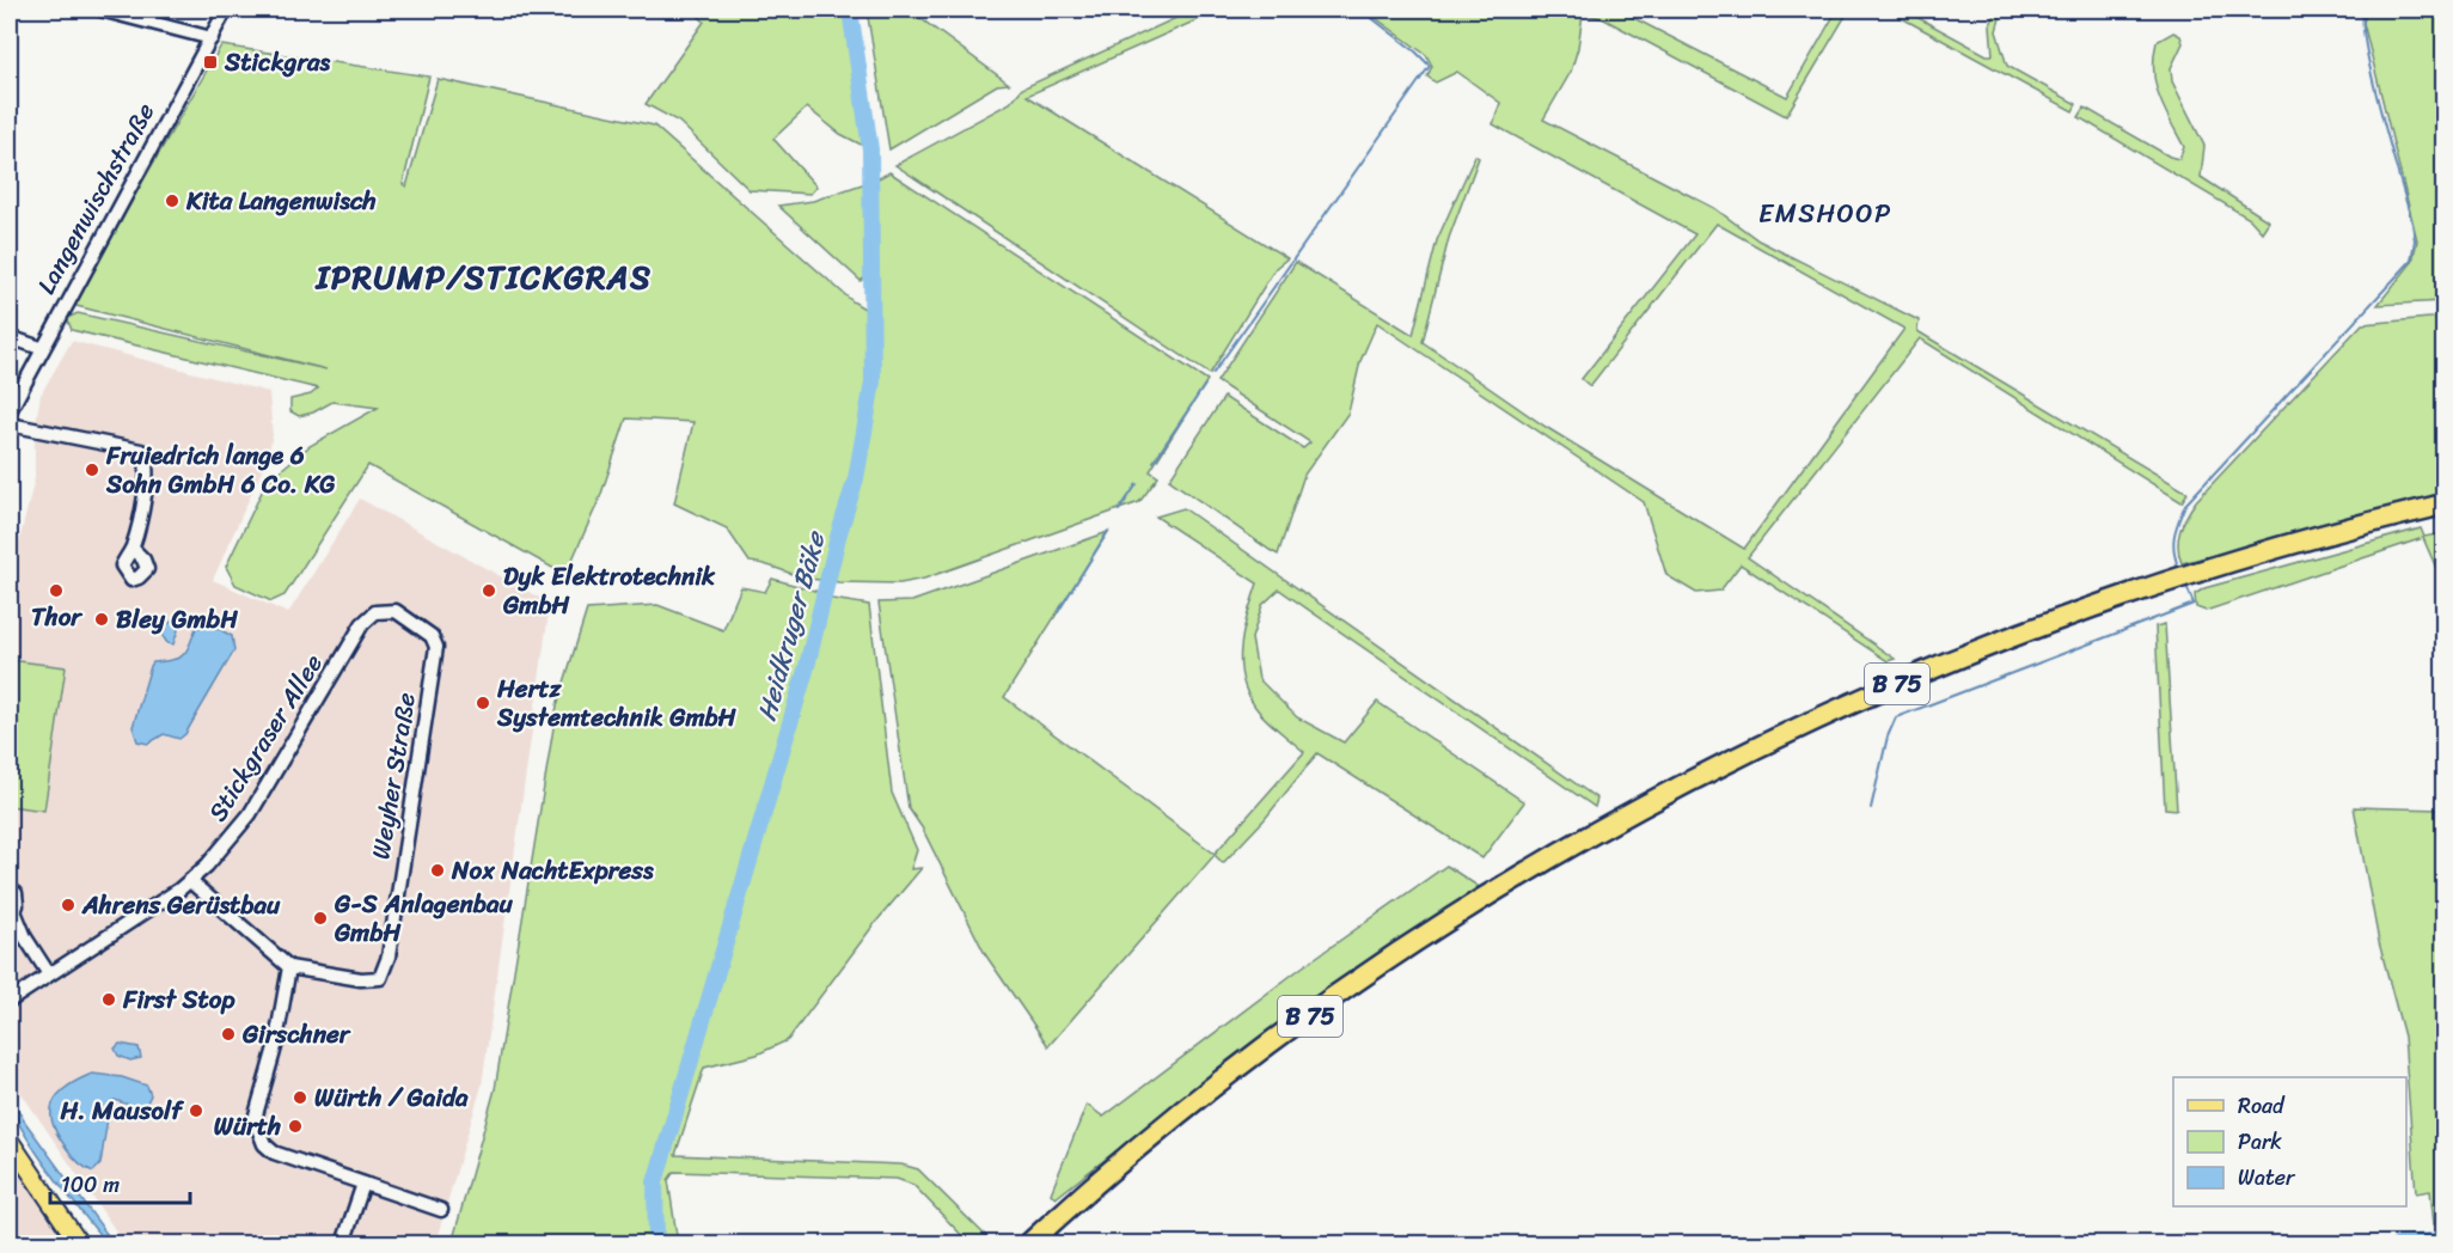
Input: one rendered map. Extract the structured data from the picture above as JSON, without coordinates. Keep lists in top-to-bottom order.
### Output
{
  "streets": {
    "highway": ["B 75"],
    "street": ["Langenwischstraße", "Stickgraser Allee", "Weyher Straße"]
  },
  "crossings": [
    ["Stickgraser Allee", "Weyher Straße"]
  ],
  "districts": ["EMSHOOP", "IPRUMP/STICKGRAS"],
  "water": ["Heidkruger Bäke"],
  "places": {
    "transit": ["Stickgras"],
    "other": [
      "Kita Langenwisch",
      "Fruiedrich lange 6 Sohn GmbH 6 Co. KG",
      "Thor",
      "Dyk Elektrotechnik GmbH",
      "Bley GmbH",
      "Hertz Systemtechnik GmbH",
      "Nox NachtExpress",
      "Ahrens Gerüstbau",
      "G-S Anlagenbau GmbH",
      "First Stop",
      "Girschner",
      "Würth / Gaida",
      "H. Mausolf",
      "Würth"
    ]
  },
  "legend": ["Road", "Park", "Water"],
  "scale_bar": "100 m"
}
